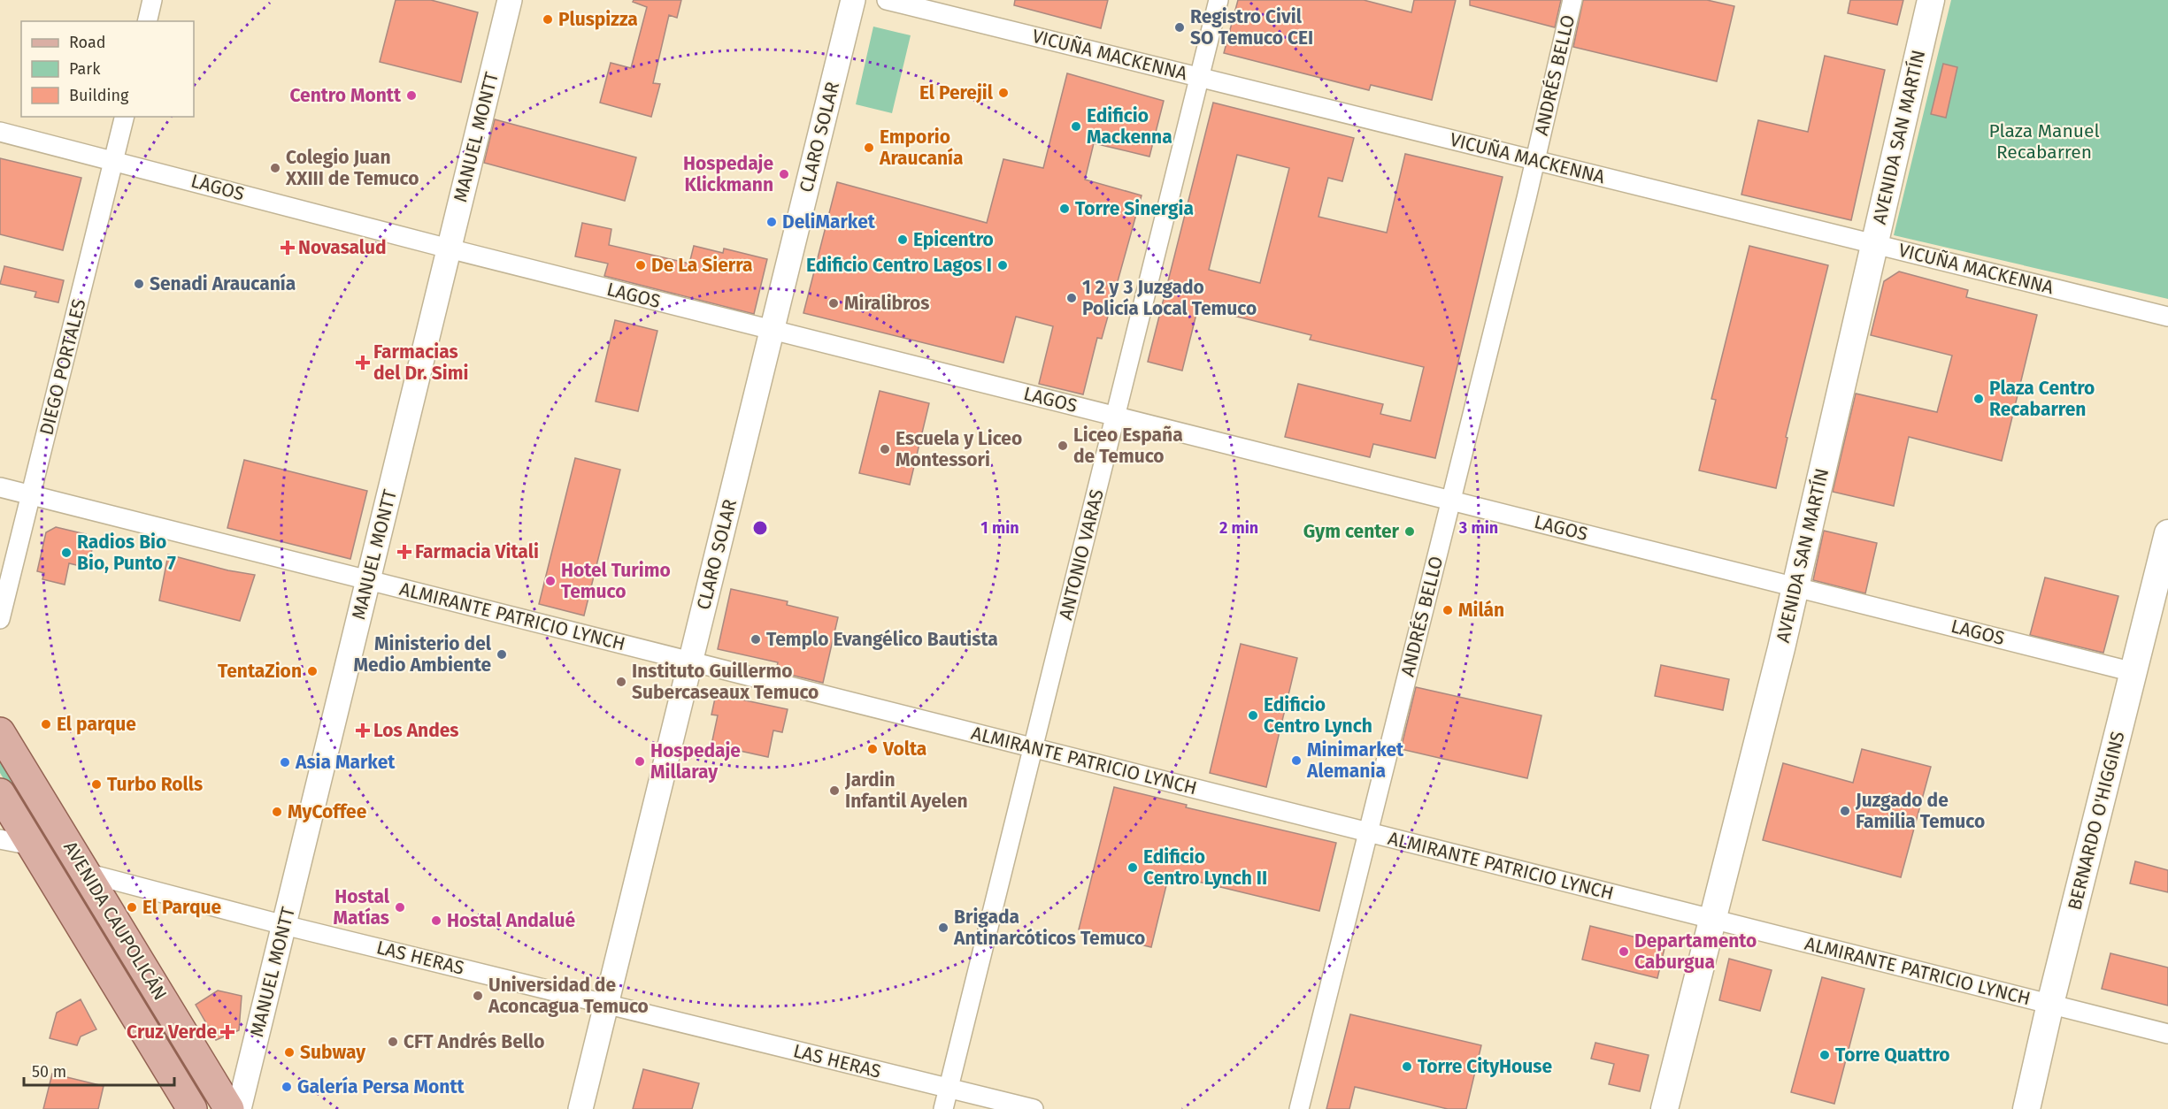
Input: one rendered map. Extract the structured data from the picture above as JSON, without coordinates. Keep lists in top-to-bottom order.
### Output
{
  "streets": {
    "main road": ["AVENIDA SAN MARTÍN", "BERNARDO O'HIGGINS", "AVENIDA CAUPOLICÁN"],
    "street": [
      "VICUÑA MACKENNA",
      "ANDRÉS BELLO",
      "MANUEL MONTT",
      "CLARO SOLAR",
      "LAGOS",
      "DIEGO PORTALES",
      "ANTONIO VARAS",
      "ALMIRANTE PATRICIO LYNCH",
      "LAS HERAS"
    ]
  },
  "crossings": [
    ["VICUÑA MACKENNA", "ANDRÉS BELLO"],
    ["VICUÑA MACKENNA", "AVENIDA SAN MARTÍN"],
    ["VICUÑA MACKENNA", "ANTONIO VARAS"],
    ["ANDRÉS BELLO", "LAGOS"],
    ["ANDRÉS BELLO", "ALMIRANTE PATRICIO LYNCH"],
    ["MANUEL MONTT", "LAGOS"],
    ["MANUEL MONTT", "ALMIRANTE PATRICIO LYNCH"],
    ["MANUEL MONTT", "LAS HERAS"],
    ["CLARO SOLAR", "LAGOS"],
    ["CLARO SOLAR", "ALMIRANTE PATRICIO LYNCH"],
    ["CLARO SOLAR", "LAS HERAS"],
    ["AVENIDA SAN MARTÍN", "LAGOS"],
    ["AVENIDA SAN MARTÍN", "ALMIRANTE PATRICIO LYNCH"],
    ["LAGOS", "DIEGO PORTALES"],
    ["LAGOS", "ANTONIO VARAS"],
    ["LAGOS", "BERNARDO O'HIGGINS"],
    ["DIEGO PORTALES", "ALMIRANTE PATRICIO LYNCH"],
    ["ANTONIO VARAS", "ALMIRANTE PATRICIO LYNCH"],
    ["ANTONIO VARAS", "LAS HERAS"],
    ["ALMIRANTE PATRICIO LYNCH", "BERNARDO O'HIGGINS"],
    ["AVENIDA CAUPOLICÁN", "LAS HERAS"]
  ],
  "parks": ["Plaza Manuel Recabarren"],
  "places": {
    "other": [
      "Pluspizza",
      "Registro Civil SO Temuco CEI",
      "El Perejil",
      "Centro Montt",
      "Edificio Mackenna",
      "Emporio Araucanía",
      "Colegio Juan XXIII de Temuco",
      "Hospedaje Klickmann",
      "Torre Sinergia",
      "DeliMarket",
      "Epicentro",
      "De La Sierra",
      "Edificio Centro Lagos I",
      "Senadi Araucanía",
      "1 2 y 3 Juzgado Policía Local Temuco",
      "Miralibros",
      "Plaza Centro Recabarren",
      "Liceo España de Temuco",
      "Escuela y Liceo Montessori",
      "Gym center",
      "Radios Bio Bio, Punto 7",
      "Hotel Turimo Temuco",
      "Milán",
      "Templo Evangélico Bautista",
      "Ministerio del Medio Ambiente",
      "TentaZion",
      "Instituto Guillermo Subercaseaux Temuco",
      "Edificio Centro Lynch",
      "El parque",
      "Volta",
      "Minimarket Alemania",
      "Hospedaje Millaray",
      "Asia Market",
      "Turbo Rolls",
      "Jardin Infantil Ayelen",
      "Juzgado de Familia Temuco",
      "MyCoffee",
      "Edificio Centro Lynch II",
      "El Parque",
      "Hostal Matías",
      "Hostal Andalué",
      "Brigada Antinarcóticos Temuco",
      "Departamento Caburgua",
      "Universidad de Aconcagua Temuco",
      "CFT Andrés Bello",
      "Subway",
      "Torre Quattro",
      "Torre CityHouse",
      "Galería Persa Montt"
    ],
    "health": [
      "Novasalud",
      "Farmacias del Dr. Simi",
      "Farmacia Vitali",
      "Los Andes",
      "Cruz Verde"
    ]
  },
  "legend": ["Road", "Park", "Building"],
  "scale_bar": "50 m",
  "rings": ["1 min", "2 min", "3 min"]
}
